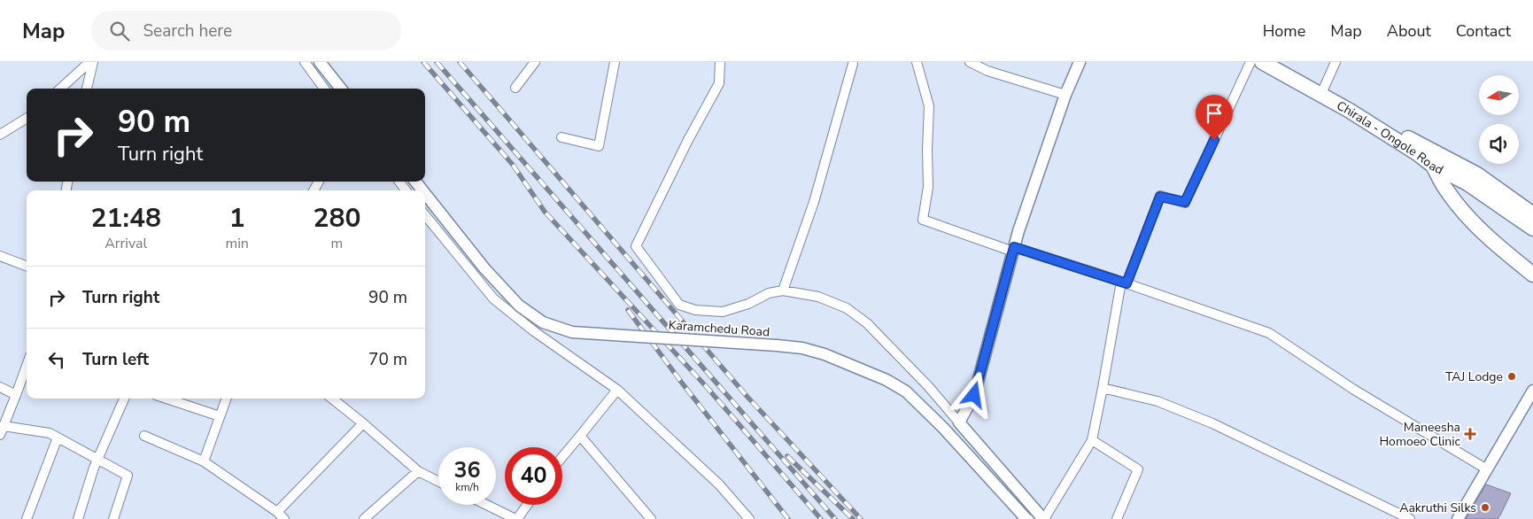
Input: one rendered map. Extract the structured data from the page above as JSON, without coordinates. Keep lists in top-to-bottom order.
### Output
{
  "streets": {
    "main road": ["Chirala - Ongole Road"],
    "street": ["Karamchedu Road"]
  },
  "places": {
    "other": ["TAJ Lodge", "Aakruthi Silks"],
    "health": ["Maneesha Homoeo Clinic"]
  },
  "north": "left",
  "page": {
    "header": "Map",
    "search": "Search here",
    "nav": [
      "Home",
      "Map",
      "About",
      "Contact"
    ],
    "turn": ["90 m", "Turn right"],
    "eta": [
      "21:48",
      "Arrival",
      "1",
      "min",
      "280",
      "m"
    ],
    "list": [
      {
        "name": "Turn right",
        "value": "90 m"
      },
      {
        "name": "Turn left",
        "value": "70 m"
      }
    ],
    "speed": "36 km/h",
    "limit": "40"
  }
}
